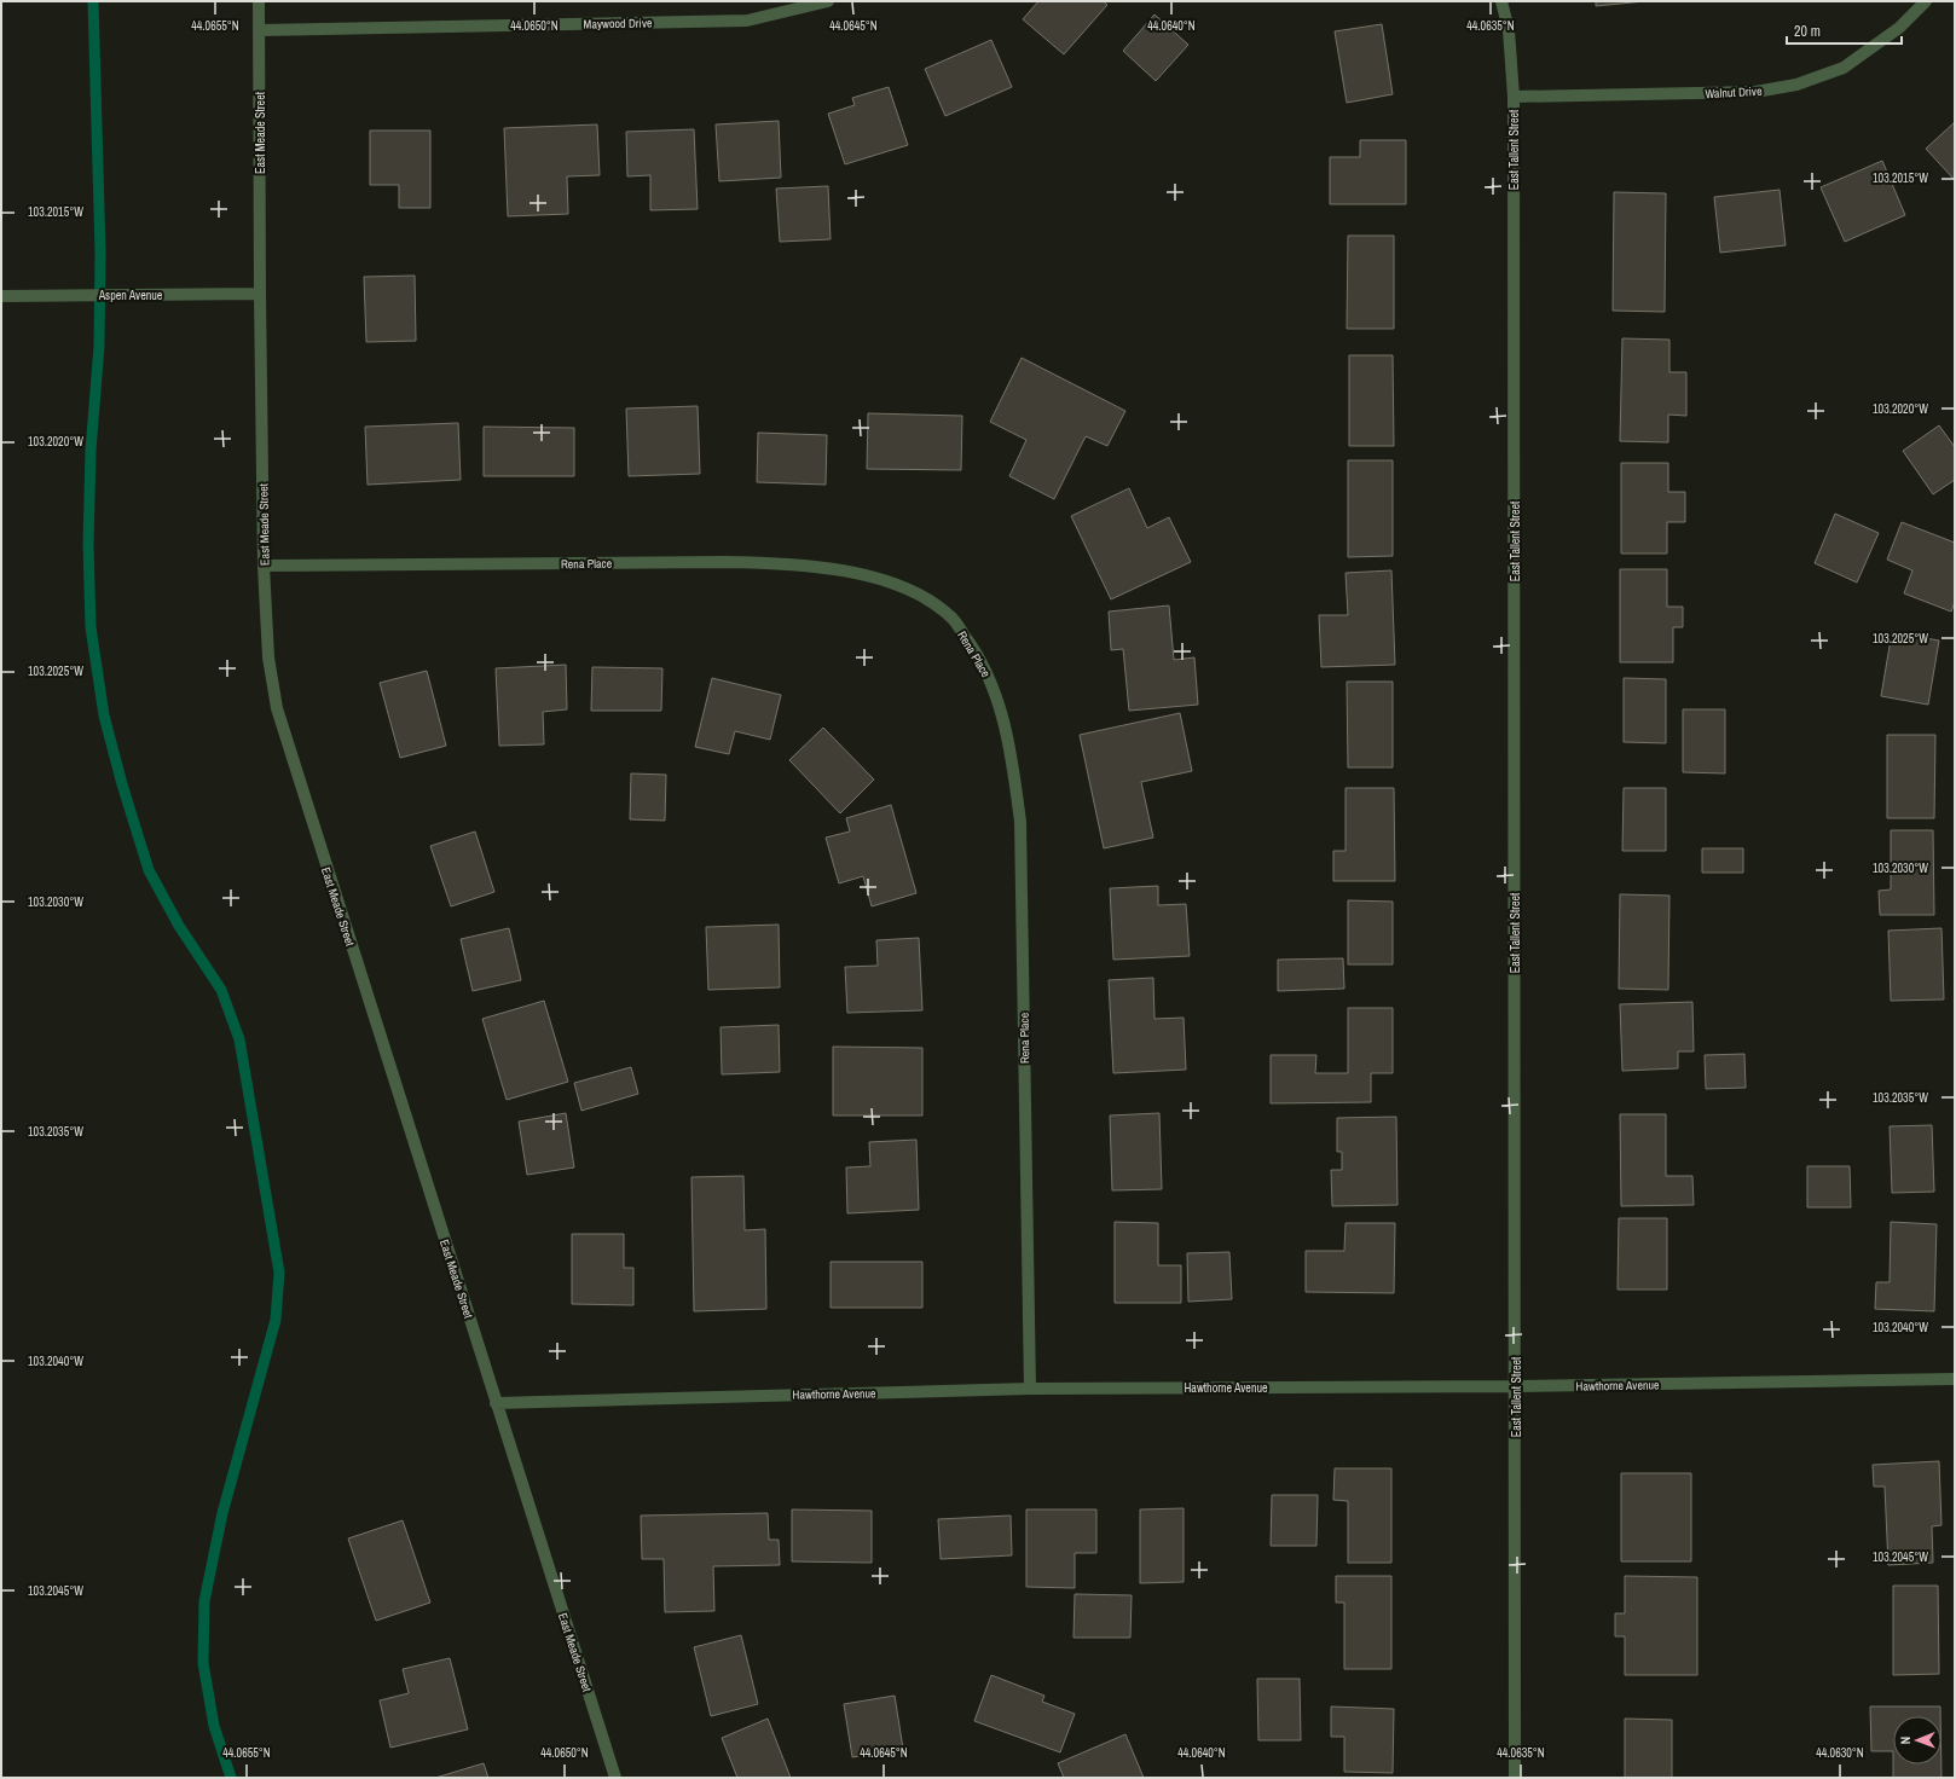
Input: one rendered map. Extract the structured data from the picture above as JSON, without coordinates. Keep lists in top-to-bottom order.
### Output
{
  "streets": {
    "street": [
      "Maywood Drive",
      "Walnut Drive",
      "East Meade Street",
      "East Tallent Street",
      "Aspen Avenue",
      "Rena Place",
      "Hawthorne Avenue"
    ]
  },
  "crossings": [
    ["Maywood Drive", "East Meade Street"],
    ["Walnut Drive", "East Tallent Street"],
    ["East Meade Street", "Aspen Avenue"],
    ["East Meade Street", "Rena Place"],
    ["East Meade Street", "Hawthorne Avenue"],
    ["East Tallent Street", "Hawthorne Avenue"],
    ["Rena Place", "Hawthorne Avenue"]
  ],
  "scale_bar": "20 m",
  "north": "left",
  "coordinates": [
    "44.0655°N",
    "44.0650°N",
    "44.0645°N",
    "44.0640°N",
    "44.0635°N",
    "103.2015°W",
    "103.2020°W",
    "103.2025°W",
    "103.2030°W",
    "103.2035°W",
    "103.2040°W",
    "103.2045°W",
    "44.0630°N"
  ]
}
